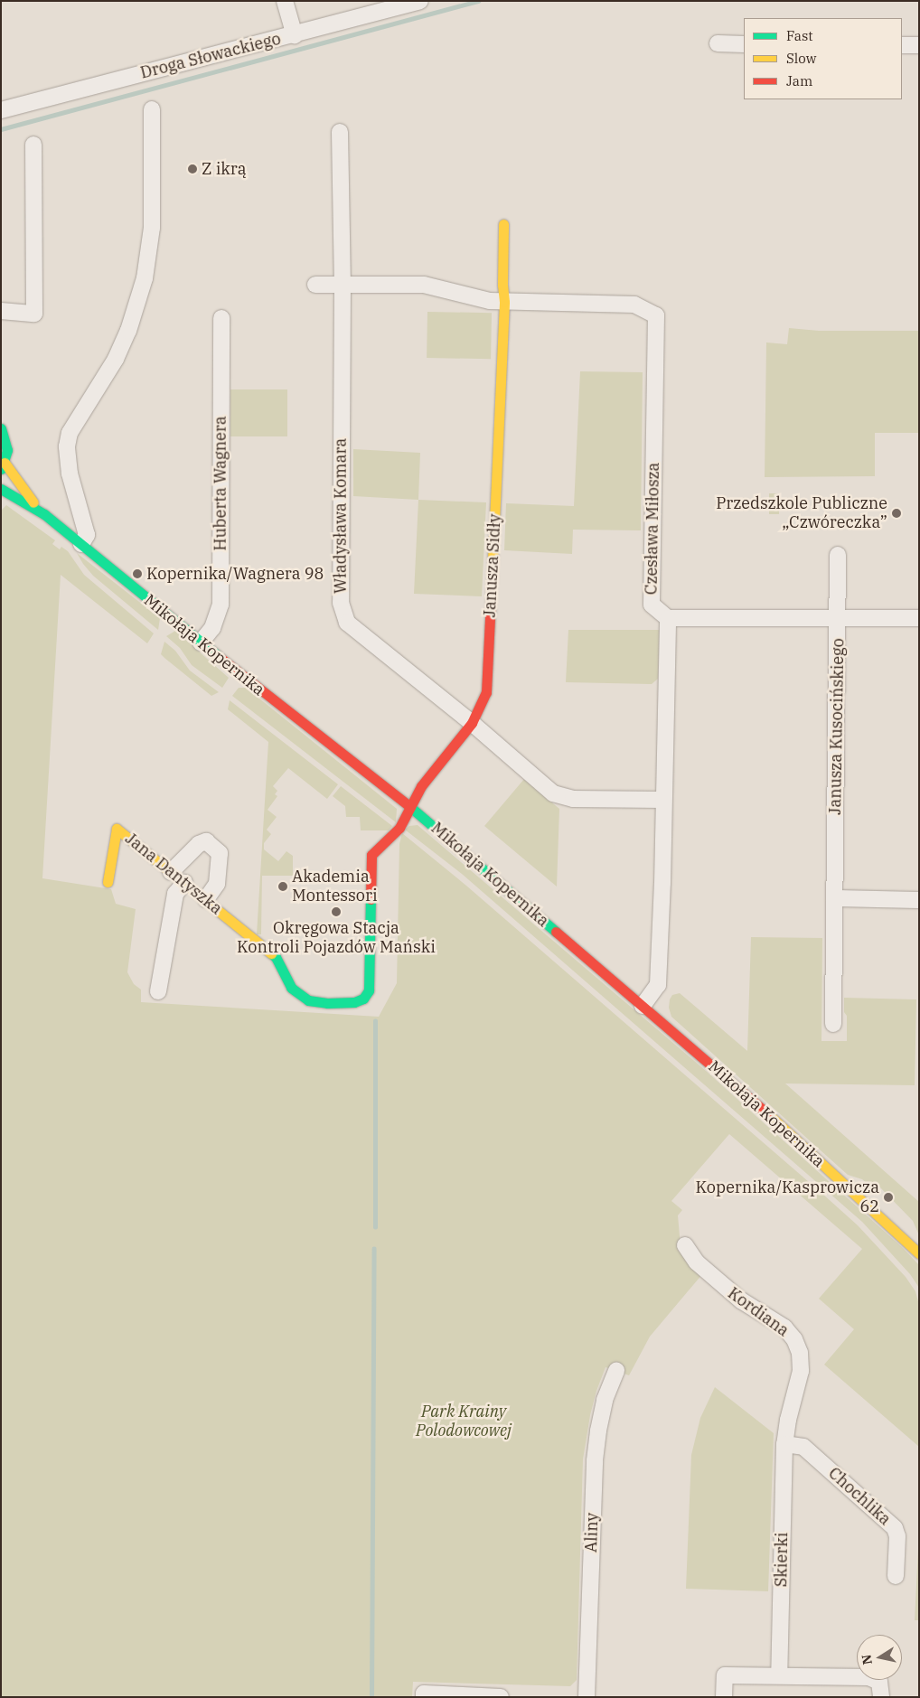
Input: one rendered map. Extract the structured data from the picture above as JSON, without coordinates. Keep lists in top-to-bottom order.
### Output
{
  "streets": {
    "street": [
      "Droga Słowackiego",
      "Huberta Wagnera",
      "Władysława Komara",
      "Czesława Miłosza",
      "Janusza Sidły",
      "Mikołaja Kopernika",
      "Janusza Kusocińskiego",
      "Jana Dantyszka",
      "Kordiana",
      "Chochlika",
      "Aliny",
      "Skierki"
    ]
  },
  "crossings": [
    ["Huberta Wagnera", "Mikołaja Kopernika"],
    ["Władysława Komara", "Janusza Sidły"],
    ["Czesława Miłosza", "Janusza Sidły"],
    ["Janusza Sidły", "Mikołaja Kopernika"],
    ["Janusza Sidły", "Jana Dantyszka"],
    ["Mikołaja Kopernika", "Jana Dantyszka"],
    ["Kordiana", "Chochlika"],
    ["Kordiana", "Skierki"],
    ["Chochlika", "Skierki"]
  ],
  "parks": ["Park Krainy Polodowcowej"],
  "places": [
    "Z ikrą",
    "Przedszkole Publiczne „Czwóreczka”",
    "Kopernika/Wagnera 98",
    "Akademia Montessori",
    "Okręgowa Stacja Kontroli Pojazdów Mański",
    "Kopernika/Kasprowicza 62"
  ],
  "legend": ["Fast", "Slow", "Jam"],
  "north": "left"
}
